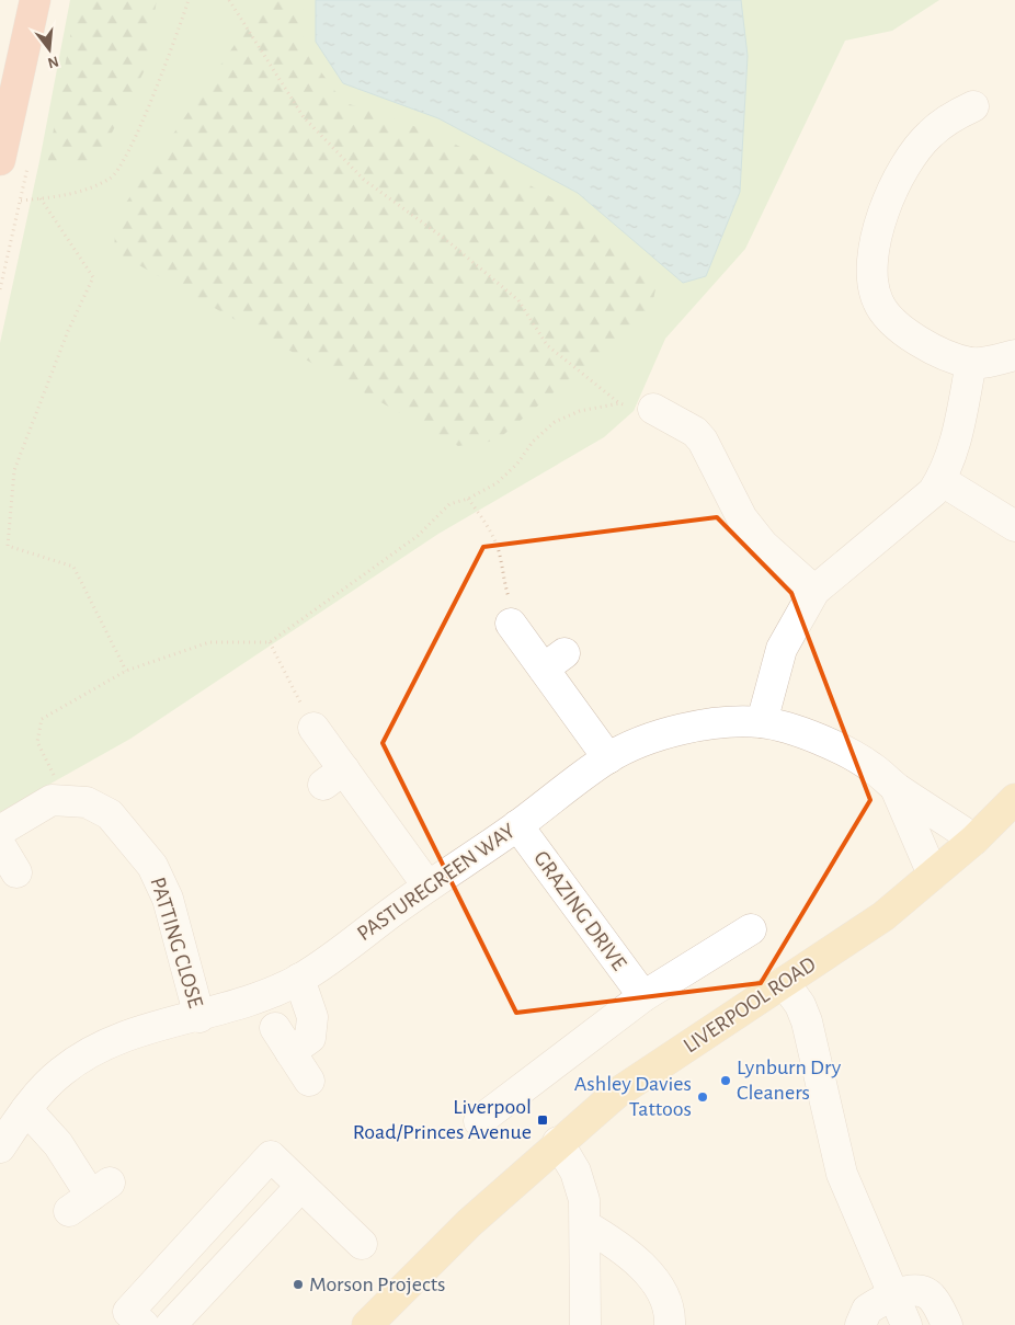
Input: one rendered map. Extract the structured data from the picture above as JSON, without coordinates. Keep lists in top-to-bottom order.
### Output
{
  "streets": {
    "main road": ["LIVERPOOL ROAD"],
    "street": ["PASTUREGREEN WAY", "GRAZING DRIVE", "PATTING CLOSE"]
  },
  "crossings": [
    ["PASTUREGREEN WAY", "GRAZING DRIVE"],
    ["PASTUREGREEN WAY", "PATTING CLOSE"],
    ["PASTUREGREEN WAY", "LIVERPOOL ROAD"]
  ],
  "places": {
    "other": ["Lynburn Dry Cleaners", "Ashley Davies Tattoos", "Morson Projects"],
    "transit": ["Liverpool Road/Princes Avenue"]
  },
  "north": "bottom"
}
